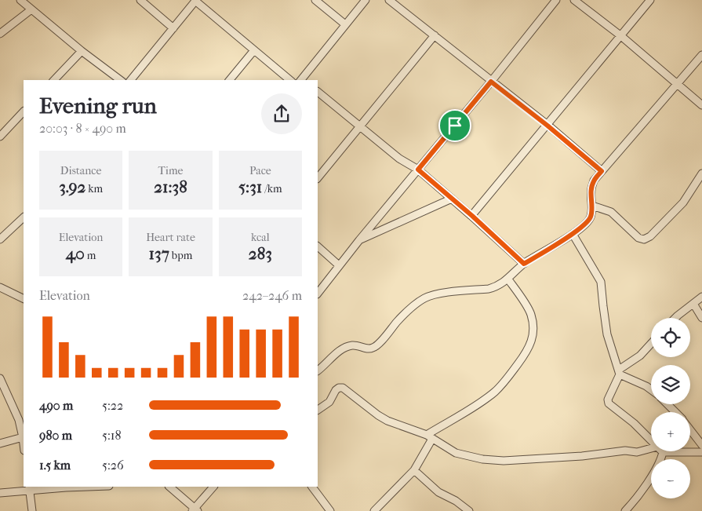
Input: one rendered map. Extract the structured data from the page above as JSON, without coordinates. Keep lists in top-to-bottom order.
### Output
{
  "page": {
    "heading": ["Evening run", "20:03 · 8 × 490 m"],
    "stats": [
      ["Distance", "3.92 km"],
      ["Time", "21:38"],
      ["Pace", "5:31 /km"],
      ["Elevation", "40 m"],
      ["Heart rate", "137 bpm"],
      ["kcal", "283"]
    ],
    "chart": ["Elevation", "242–246 m"],
    "map_buttons": ["+", "−"],
    "list": [
      {
        "name": "490 m",
        "note": "5:22"
      },
      {
        "name": "980 m",
        "note": "5:18"
      },
      {
        "name": "1.5 km",
        "note": "5:26"
      }
    ]
  }
}
